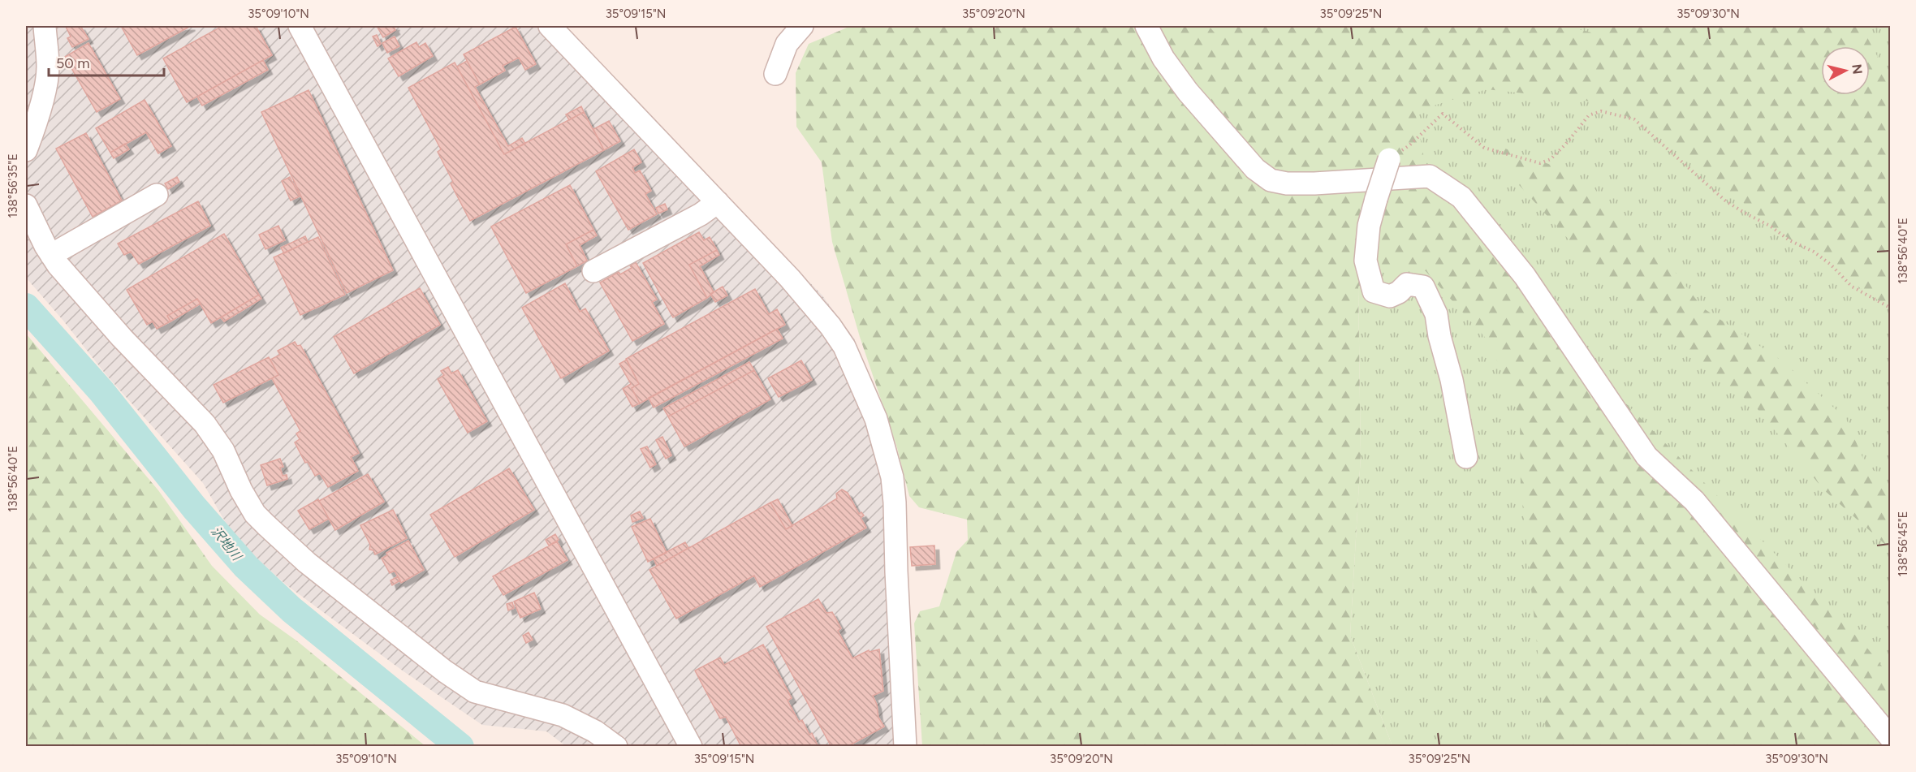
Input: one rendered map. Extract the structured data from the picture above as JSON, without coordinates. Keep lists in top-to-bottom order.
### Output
{
  "water": ["沢地川"],
  "scale_bar": "50 m",
  "north": "right",
  "coordinates": [
    "35°09'10\"N",
    "35°09'15\"N",
    "35°09'20\"N",
    "35°09'25\"N",
    "35°09'30\"N",
    "138°56'35\"E",
    "138°56'40\"E",
    "138°56'45\"E"
  ]
}
